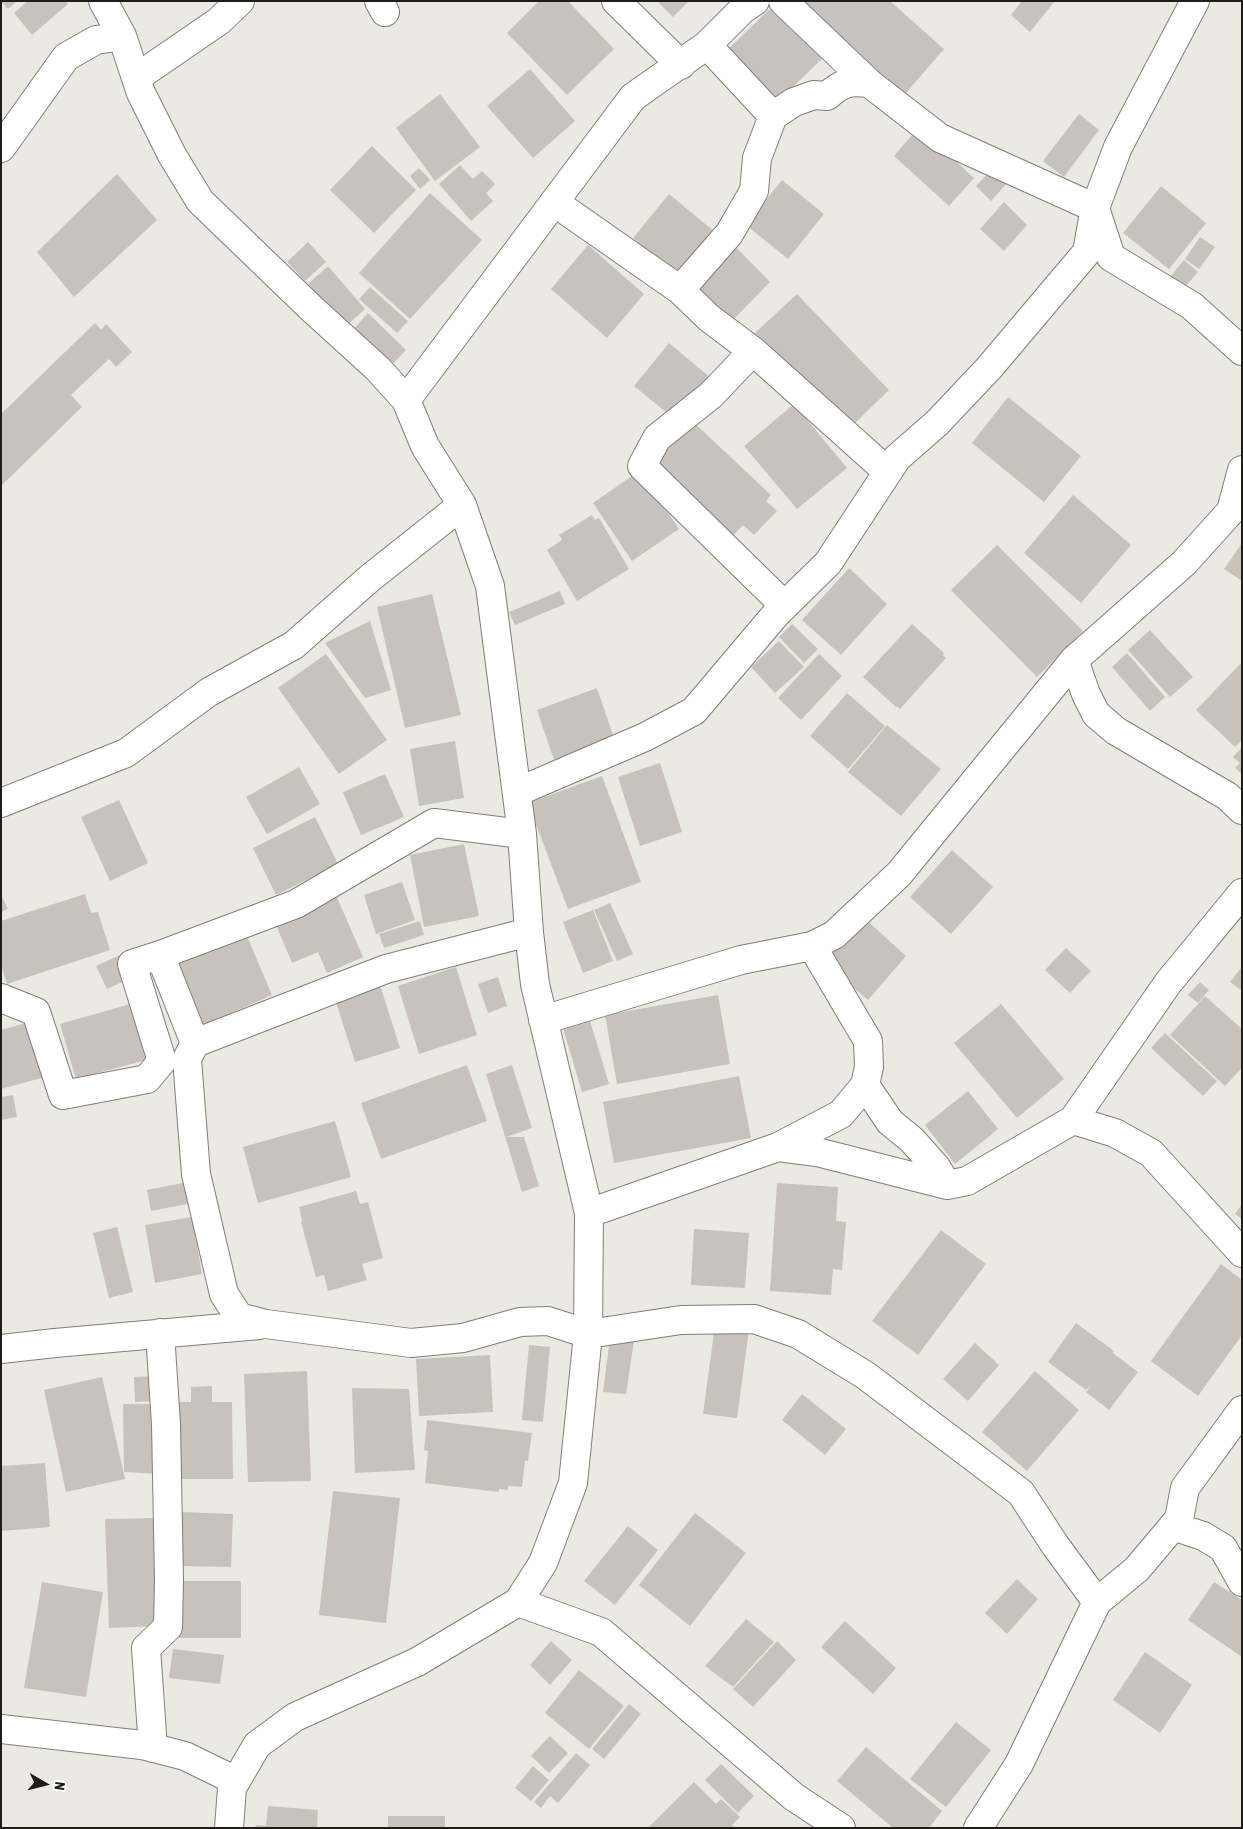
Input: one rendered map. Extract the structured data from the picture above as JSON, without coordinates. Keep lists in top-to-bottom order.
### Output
{
  "north": "right"
}
